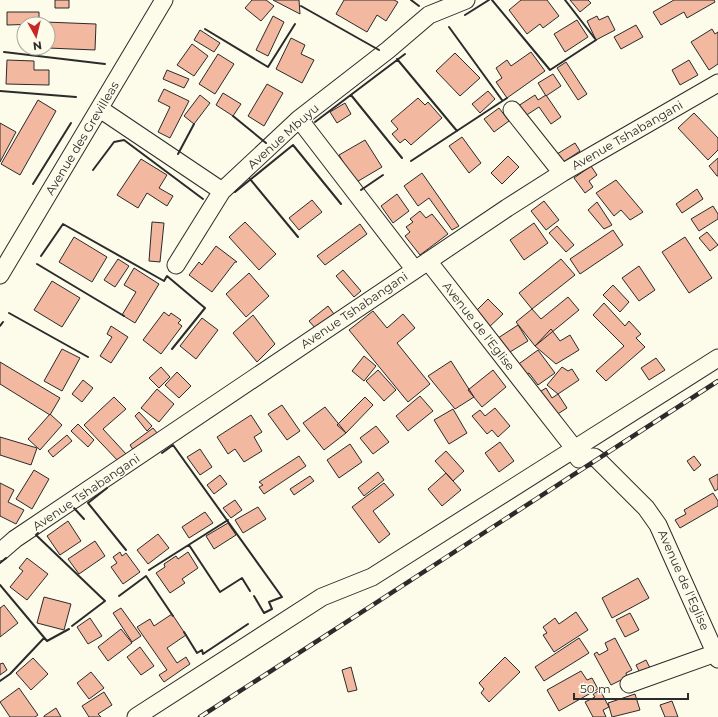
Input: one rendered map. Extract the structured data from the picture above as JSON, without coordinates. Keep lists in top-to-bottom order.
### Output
{
  "streets": {
    "street": [
      "Avenue Tshabangani",
      "Avenue Mbuyu",
      "Avenue des Grevilleas",
      "Avenue de l'Eglise"
    ]
  },
  "crossings": [
    ["Avenue Tshabangani", "Avenue de l'Eglise"],
    ["Avenue Mbuyu", "Avenue de l'Eglise"]
  ],
  "scale_bar": "50 m",
  "north": "bottom"
}
